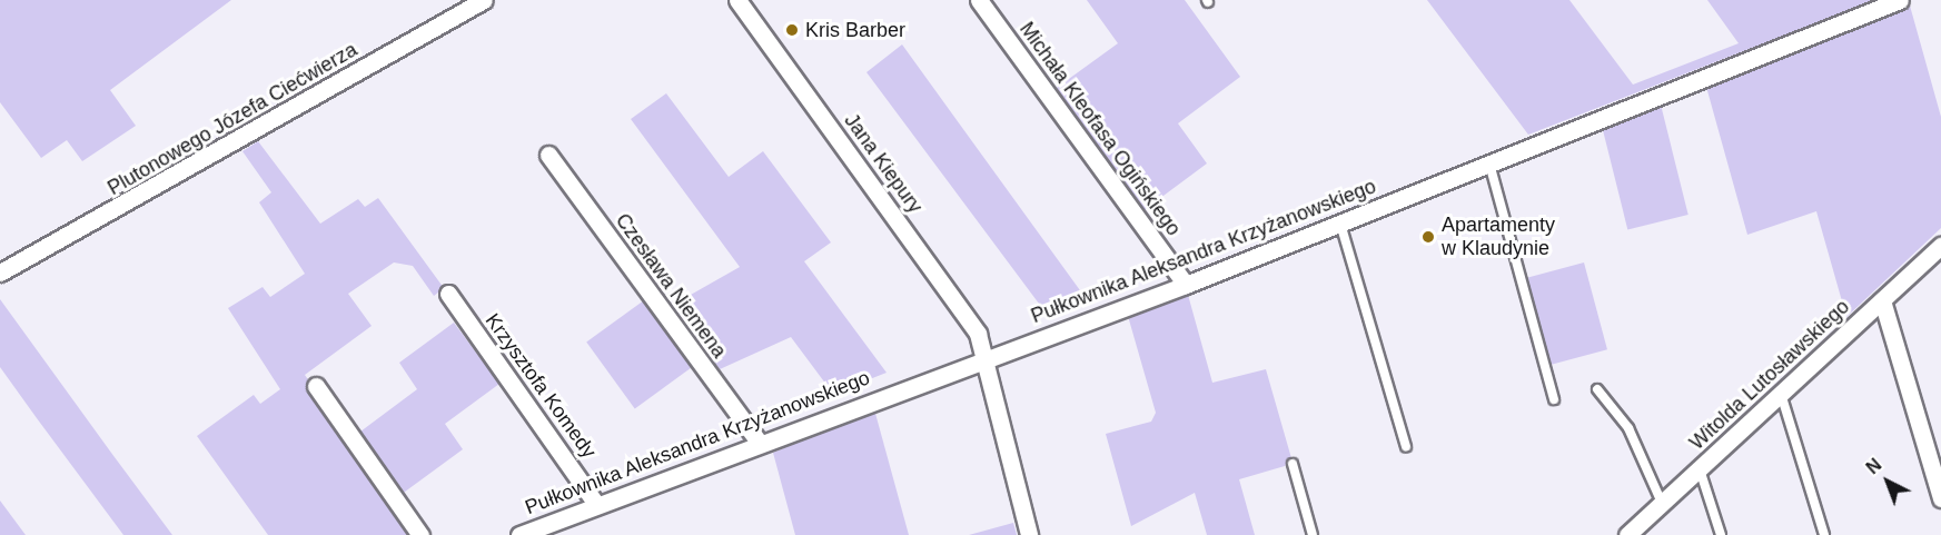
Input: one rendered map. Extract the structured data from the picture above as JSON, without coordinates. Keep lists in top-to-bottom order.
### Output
{
  "streets": {
    "street": [
      "Plutonowego Józefa Ciećwierza",
      "Michała Kleofasa Ogińskiego",
      "Jana Kiepury",
      "Pułkownika Aleksandra Krzyżanowskiego",
      "Czesława Niemena",
      "Witolda Lutosławskiego",
      "Krzysztofa Komedy"
    ]
  },
  "crossings": [
    ["Michała Kleofasa Ogińskiego", "Pułkownika Aleksandra Krzyżanowskiego"],
    ["Jana Kiepury", "Pułkownika Aleksandra Krzyżanowskiego"],
    ["Pułkownika Aleksandra Krzyżanowskiego", "Czesława Niemena"],
    ["Pułkownika Aleksandra Krzyżanowskiego", "Krzysztofa Komedy"]
  ],
  "places": ["Kris Barber", "Apartamenty w Klaudynie"],
  "north": "top left"
}
